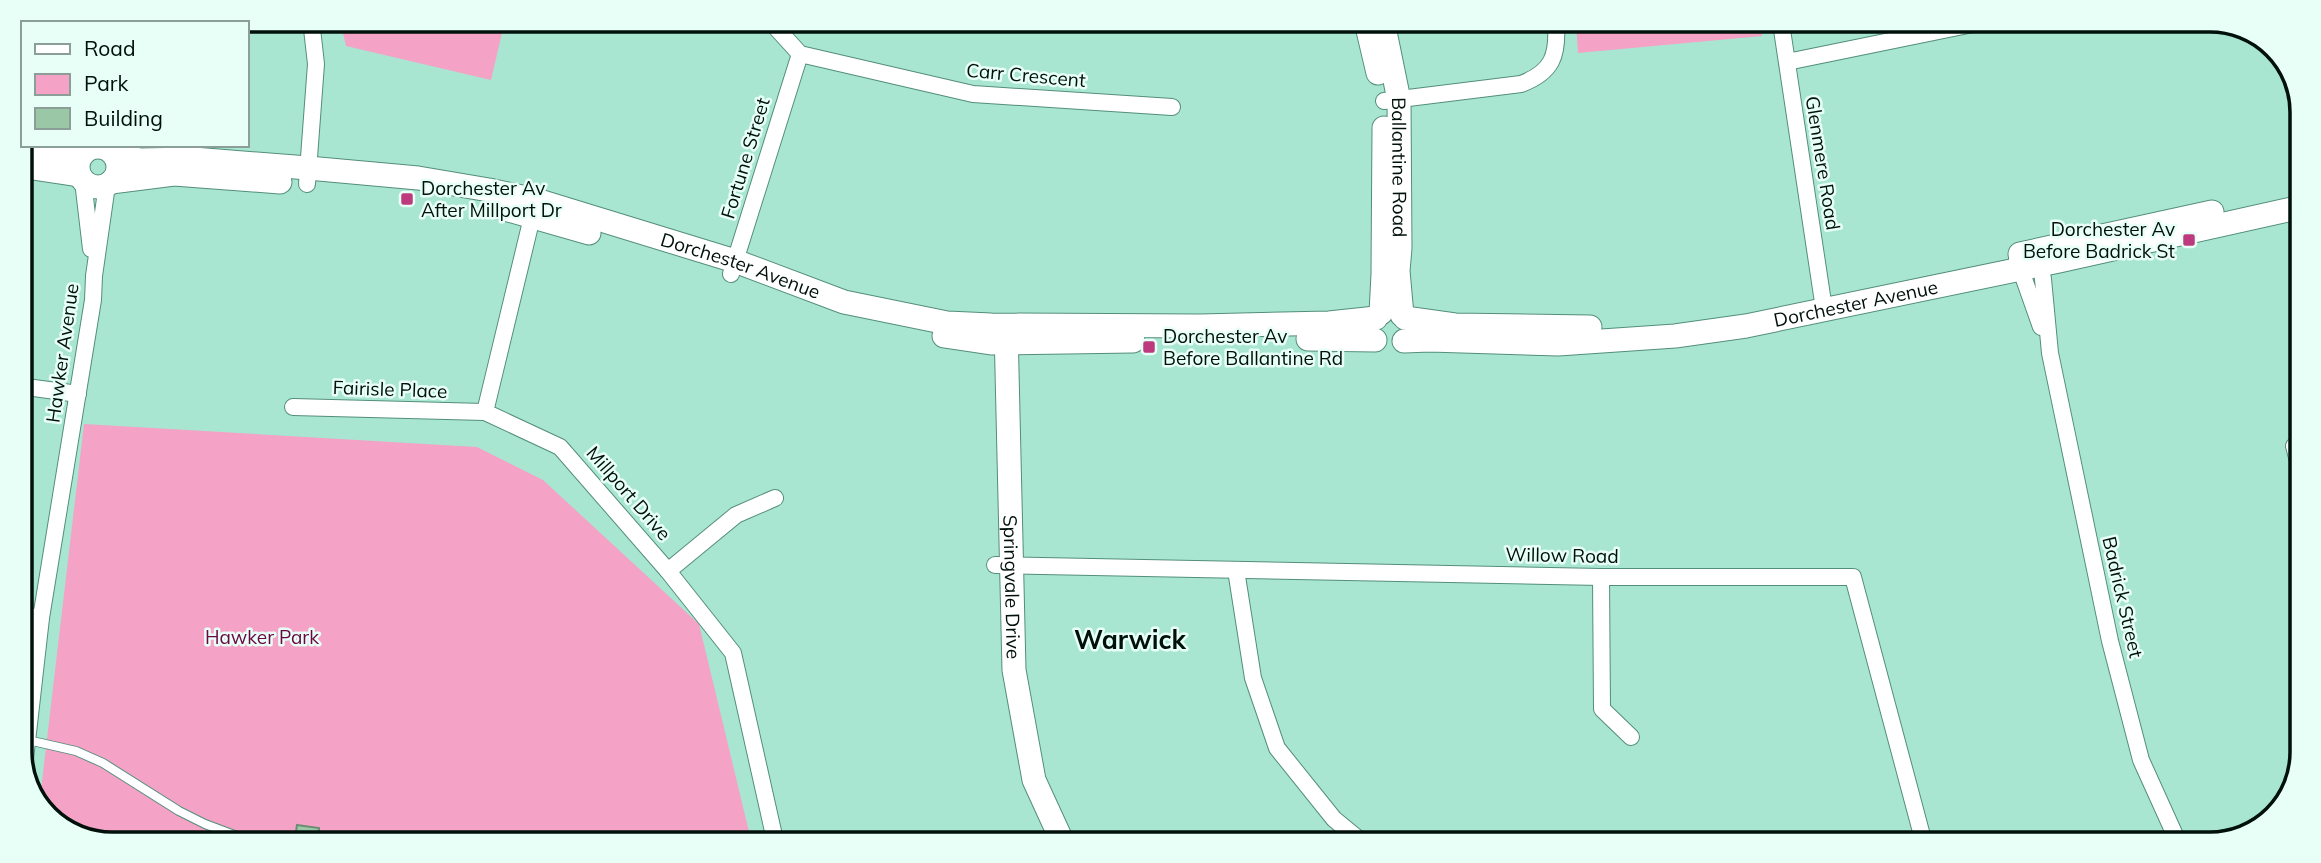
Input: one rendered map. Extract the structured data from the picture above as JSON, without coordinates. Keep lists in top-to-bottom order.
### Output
{
  "streets": {
    "main road": ["Ballantine Road", "Dorchester Avenue", "Springvale Drive"],
    "street": [
      "Carr Crescent",
      "Fortune Street",
      "Glenmere Road",
      "Hawker Avenue",
      "Fairisle Place",
      "Millport Drive",
      "Willow Road",
      "Badrick Street"
    ]
  },
  "crossings": [
    ["Carr Crescent", "Fortune Street"],
    ["Fortune Street", "Dorchester Avenue"],
    ["Glenmere Road", "Dorchester Avenue"],
    ["Ballantine Road", "Dorchester Avenue"],
    ["Dorchester Avenue", "Hawker Avenue"],
    ["Dorchester Avenue", "Springvale Drive"],
    ["Dorchester Avenue", "Badrick Street"],
    ["Fairisle Place", "Millport Drive"],
    ["Willow Road", "Springvale Drive"]
  ],
  "districts": ["Warwick"],
  "parks": ["Hawker Park"],
  "places": {
    "transit": ["Dorchester Av After Millport Dr", "Dorchester Av Before Badrick St", "Dorchester Av Before Ballantine Rd"]
  },
  "legend": ["Road", "Park", "Building"]
}
